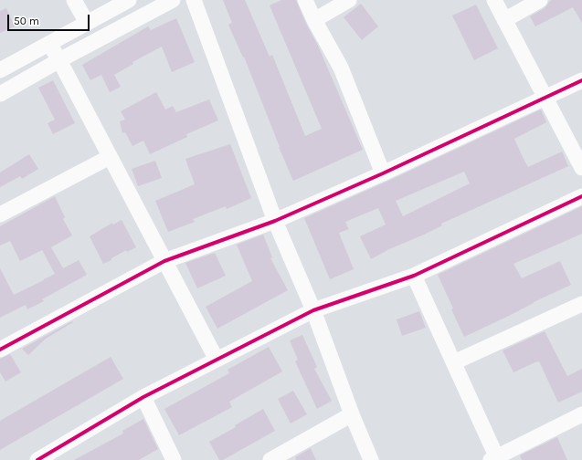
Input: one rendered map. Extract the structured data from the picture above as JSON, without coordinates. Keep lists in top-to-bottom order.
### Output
{
  "scale_bar": "50 m"
}
